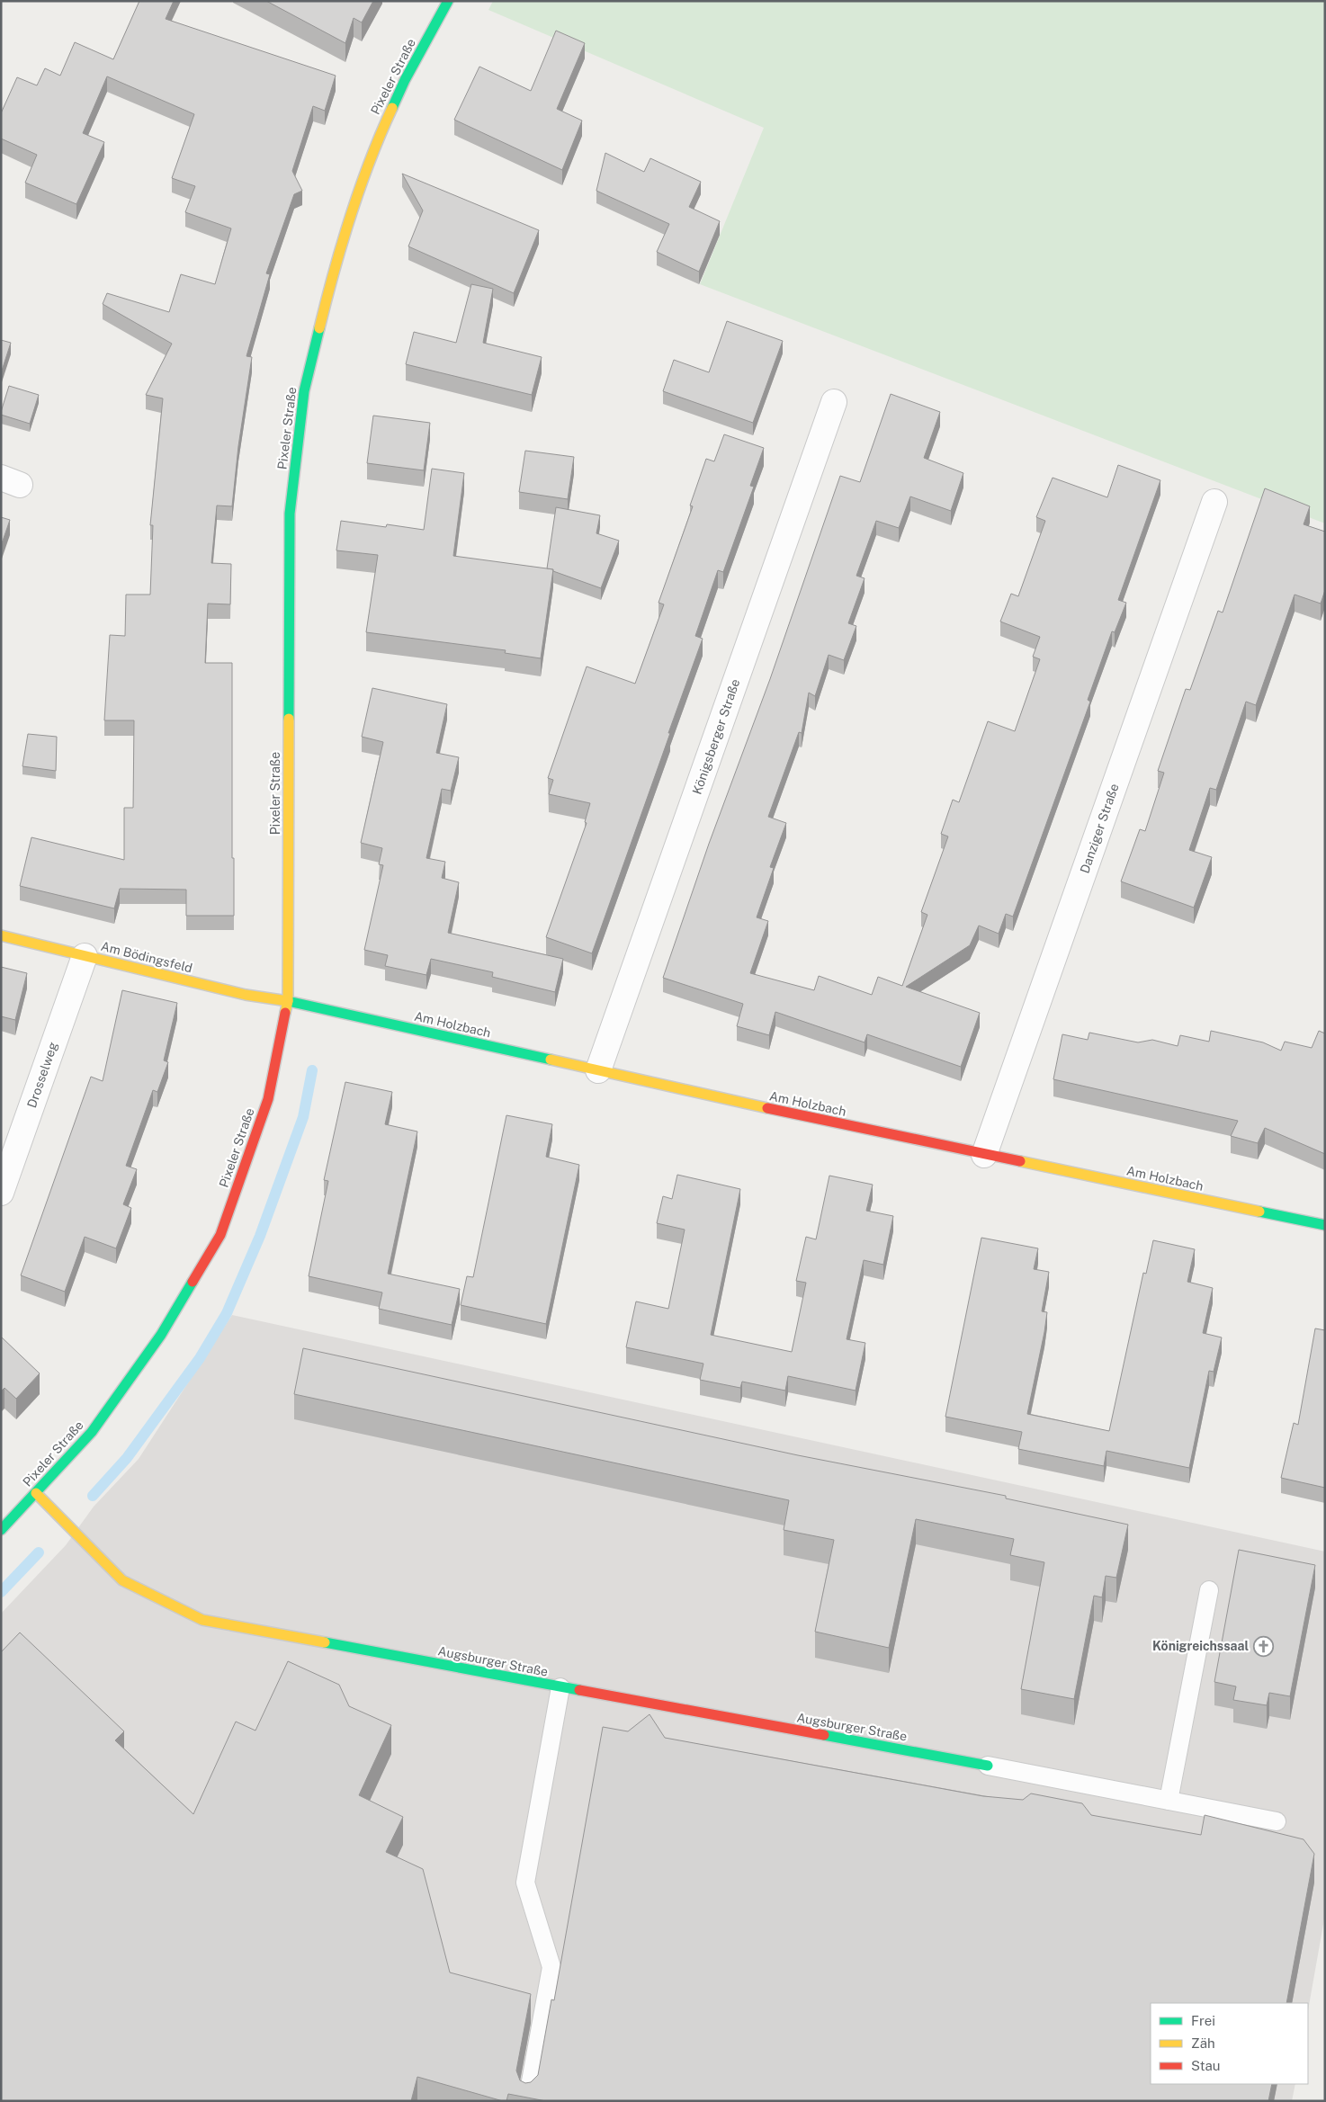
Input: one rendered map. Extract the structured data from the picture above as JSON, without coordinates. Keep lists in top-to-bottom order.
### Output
{
  "streets": {
    "street": [
      "Pixeler Straße",
      "Königsberger Straße",
      "Danziger Straße",
      "Am Bödingsfeld",
      "Am Holzbach",
      "Drosselweg",
      "Augsburger Straße"
    ]
  },
  "crossings": [
    ["Pixeler Straße", "Am Bödingsfeld"],
    ["Pixeler Straße", "Am Holzbach"],
    ["Pixeler Straße", "Augsburger Straße"],
    ["Königsberger Straße", "Am Holzbach"],
    ["Danziger Straße", "Am Holzbach"],
    ["Am Bödingsfeld", "Am Holzbach"],
    ["Am Bödingsfeld", "Drosselweg"]
  ],
  "places": {
    "church": ["Königreichssaal"]
  },
  "legend": ["Frei", "Zäh", "Stau"]
}
